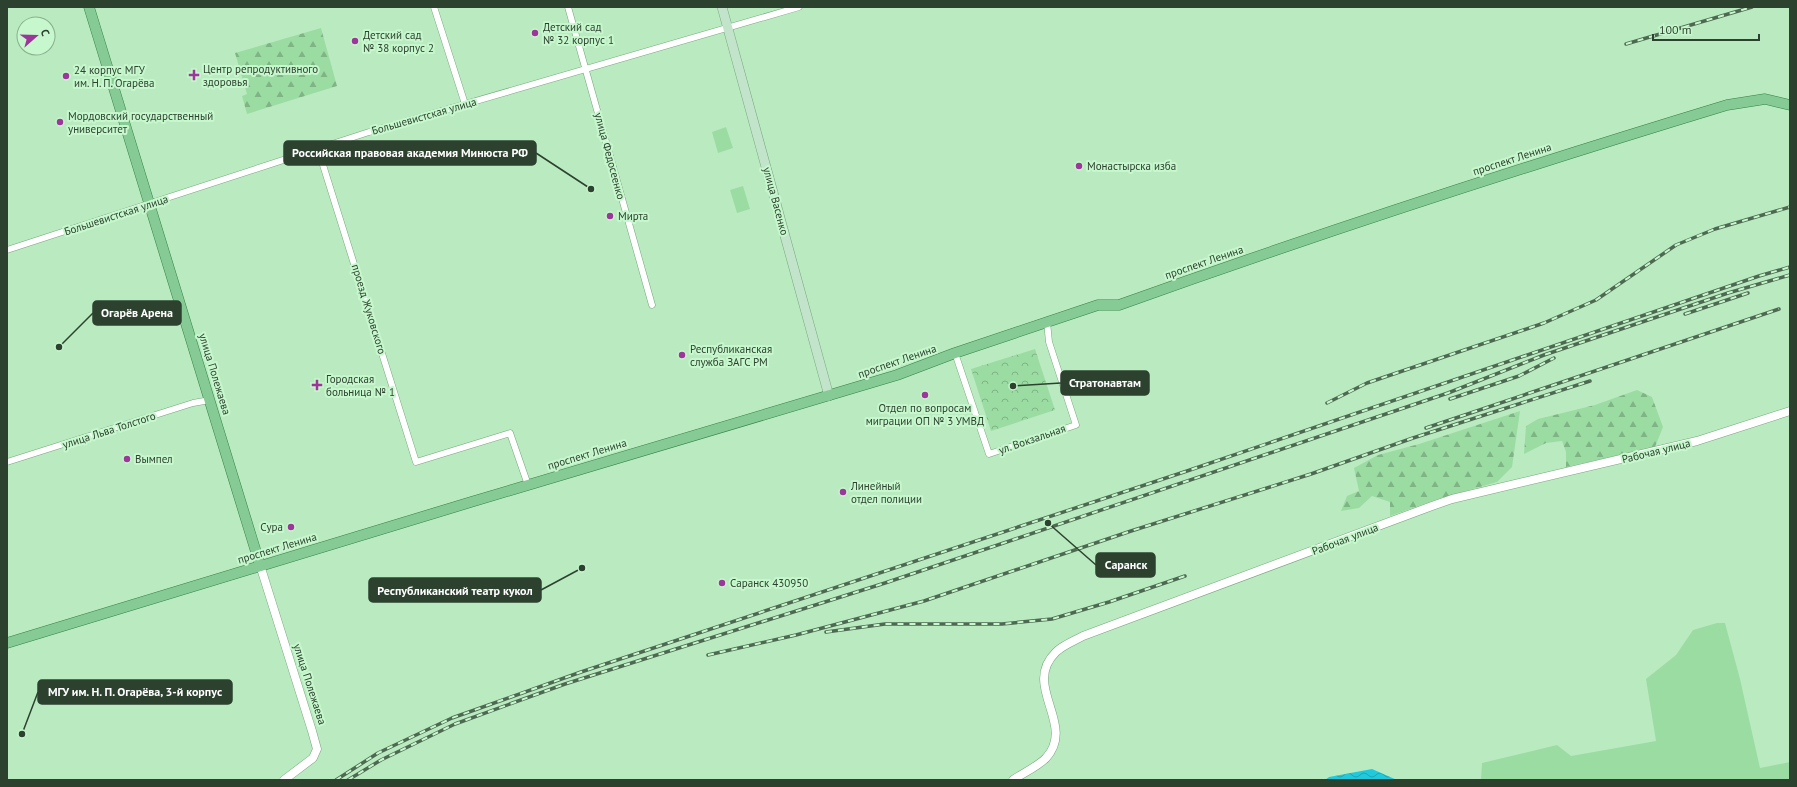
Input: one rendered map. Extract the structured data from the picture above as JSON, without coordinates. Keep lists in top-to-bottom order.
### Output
{
  "streets": {
    "main road": ["проспект Ленина", "улица Васенко", "улица Полежаева"],
    "street": [
      "Большевистская улица",
      "улица Федосеенко",
      "проезд Жуковского",
      "улица Льва Толстого",
      "ул. Вокзальная",
      "Рабочая улица"
    ]
  },
  "crossings": [
    ["Большевистская улица", "улица Федосеенко"],
    ["Большевистская улица", "улица Васенко"],
    ["Большевистская улица", "проезд Жуковского"],
    ["Большевистская улица", "улица Полежаева"],
    ["проспект Ленина", "улица Васенко"],
    ["проспект Ленина", "проезд Жуковского"],
    ["проспект Ленина", "улица Полежаева"],
    ["проспект Ленина", "ул. Вокзальная"],
    ["улица Полежаева", "улица Льва Толстого"]
  ],
  "places": {
    "other": [
      "Детский сад № 32 корпус 1",
      "Детский сад № 38 корпус 2",
      "24 корпус МГУ им. Н. П. Огарёва",
      "Мордовский государственный университет",
      "Монастырска изба",
      "Российская правовая академия Минюста РФ",
      "Мирта",
      "Огарёв Арена",
      "Республиканская служба ЗАГС РМ",
      "Стратонавтам",
      "Отдел по вопросам миграции ОП № 3 УМВД",
      "Вымпел",
      "Линейный отдел полиции",
      "Саранск",
      "Сура",
      "Республиканский театр кукол",
      "Саранск 430950",
      "МГУ им. Н. П. Огарёва, 3-й корпус"
    ],
    "health": ["Центр репродуктивного здоровья", "Городская больница № 1"]
  },
  "scale_bar": "100 m",
  "north": "right"
}
